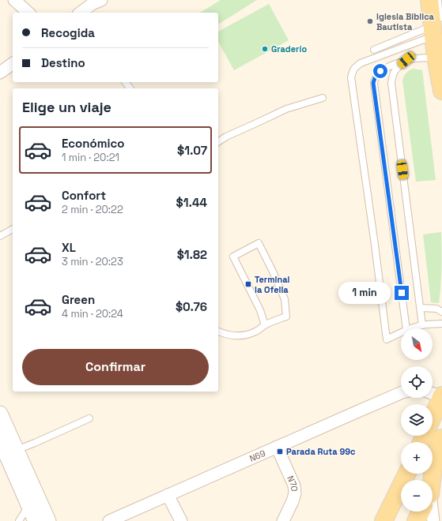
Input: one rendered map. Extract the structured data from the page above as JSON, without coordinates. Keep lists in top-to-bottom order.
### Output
{
  "streets": {
    "street": ["N69", "N70"]
  },
  "crossings": [
    ["N69", "N70"]
  ],
  "places": {
    "other": ["Iglesia Bíblica Bautista", "Graderío"],
    "transit": ["Terminal la Ofelia", "Parada Ruta 99c"]
  },
  "north": "bottom right",
  "page": {
    "banner": ["Recogida", "Destino"],
    "heading": "Elige un viaje",
    "list": [
      {
        "name": "Económico",
        "note": "1 min · 20:21",
        "value": "$1.07"
      },
      {
        "name": "Confort",
        "note": "2 min · 20:22",
        "value": "$1.44"
      },
      {
        "name": "XL",
        "note": "3 min · 20:23",
        "value": "$1.82"
      },
      {
        "name": "Green",
        "note": "4 min · 20:24",
        "value": "$0.76"
      }
    ],
    "bubble": "1 min",
    "map_buttons": ["+", "−"],
    "buttons": "Confirmar"
  }
}
